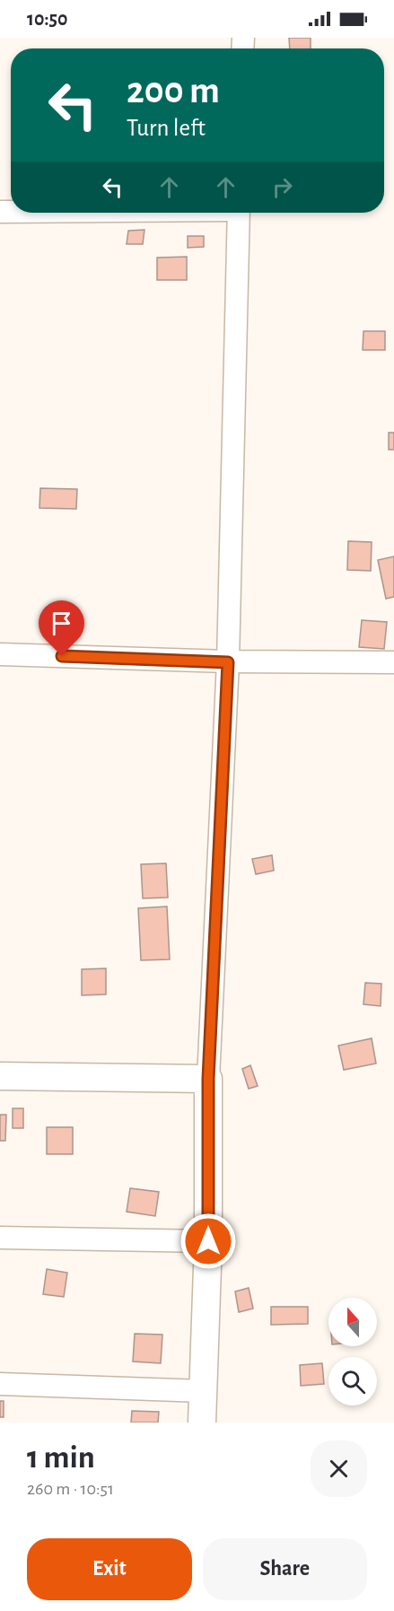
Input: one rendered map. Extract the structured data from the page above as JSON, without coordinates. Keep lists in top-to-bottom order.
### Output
{
  "north": "top",
  "page": {
    "status": "10:50",
    "turn": ["200 m", "Turn left"],
    "heading": ["1 min", "260 m · 10:51"],
    "buttons": ["Exit", "Share"]
  }
}
